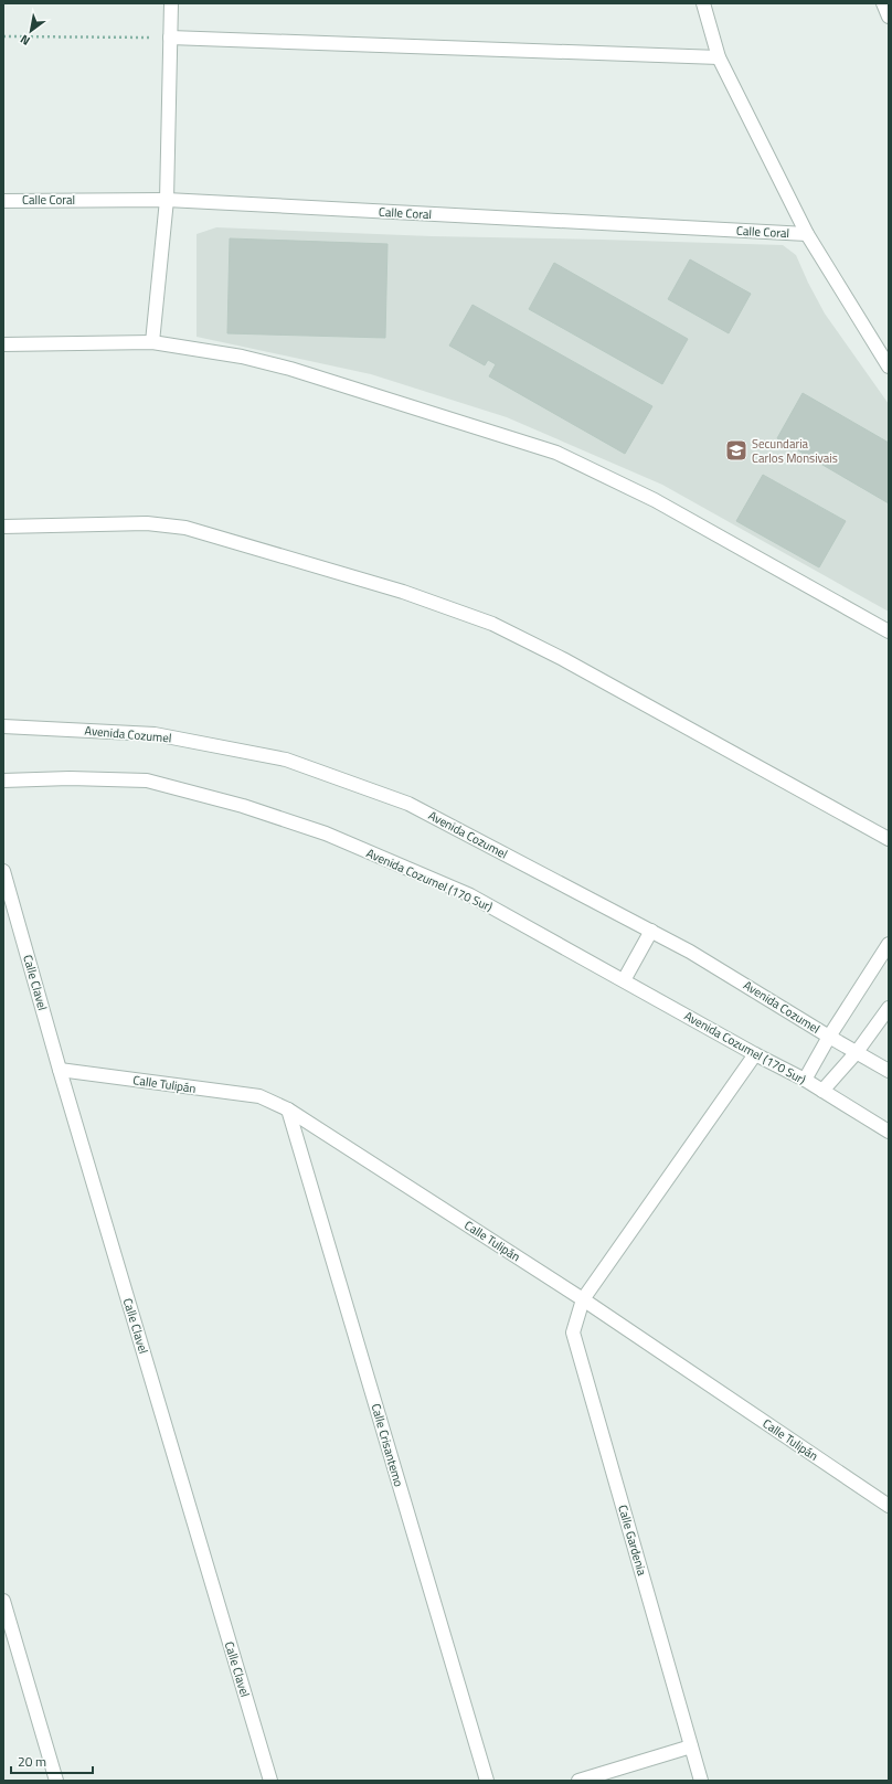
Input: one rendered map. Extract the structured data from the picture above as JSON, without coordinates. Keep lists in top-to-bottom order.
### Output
{
  "streets": {
    "street": [
      "Calle Coral",
      "Avenida Cozumel",
      "Avenida Cozumel (170 Sur)",
      "Calle Clavel",
      "Calle Tulipán",
      "Calle Crisantemo",
      "Calle Gardenia"
    ]
  },
  "crossings": [
    ["Avenida Cozumel (170 Sur)", "Calle Gardenia"],
    ["Calle Clavel", "Calle Tulipán"],
    ["Calle Tulipán", "Calle Crisantemo"],
    ["Calle Tulipán", "Calle Gardenia"]
  ],
  "places": {
    "school or university": ["Secundaria Carlos Monsivais"]
  },
  "scale_bar": "20 m",
  "north": "bottom left"
}
